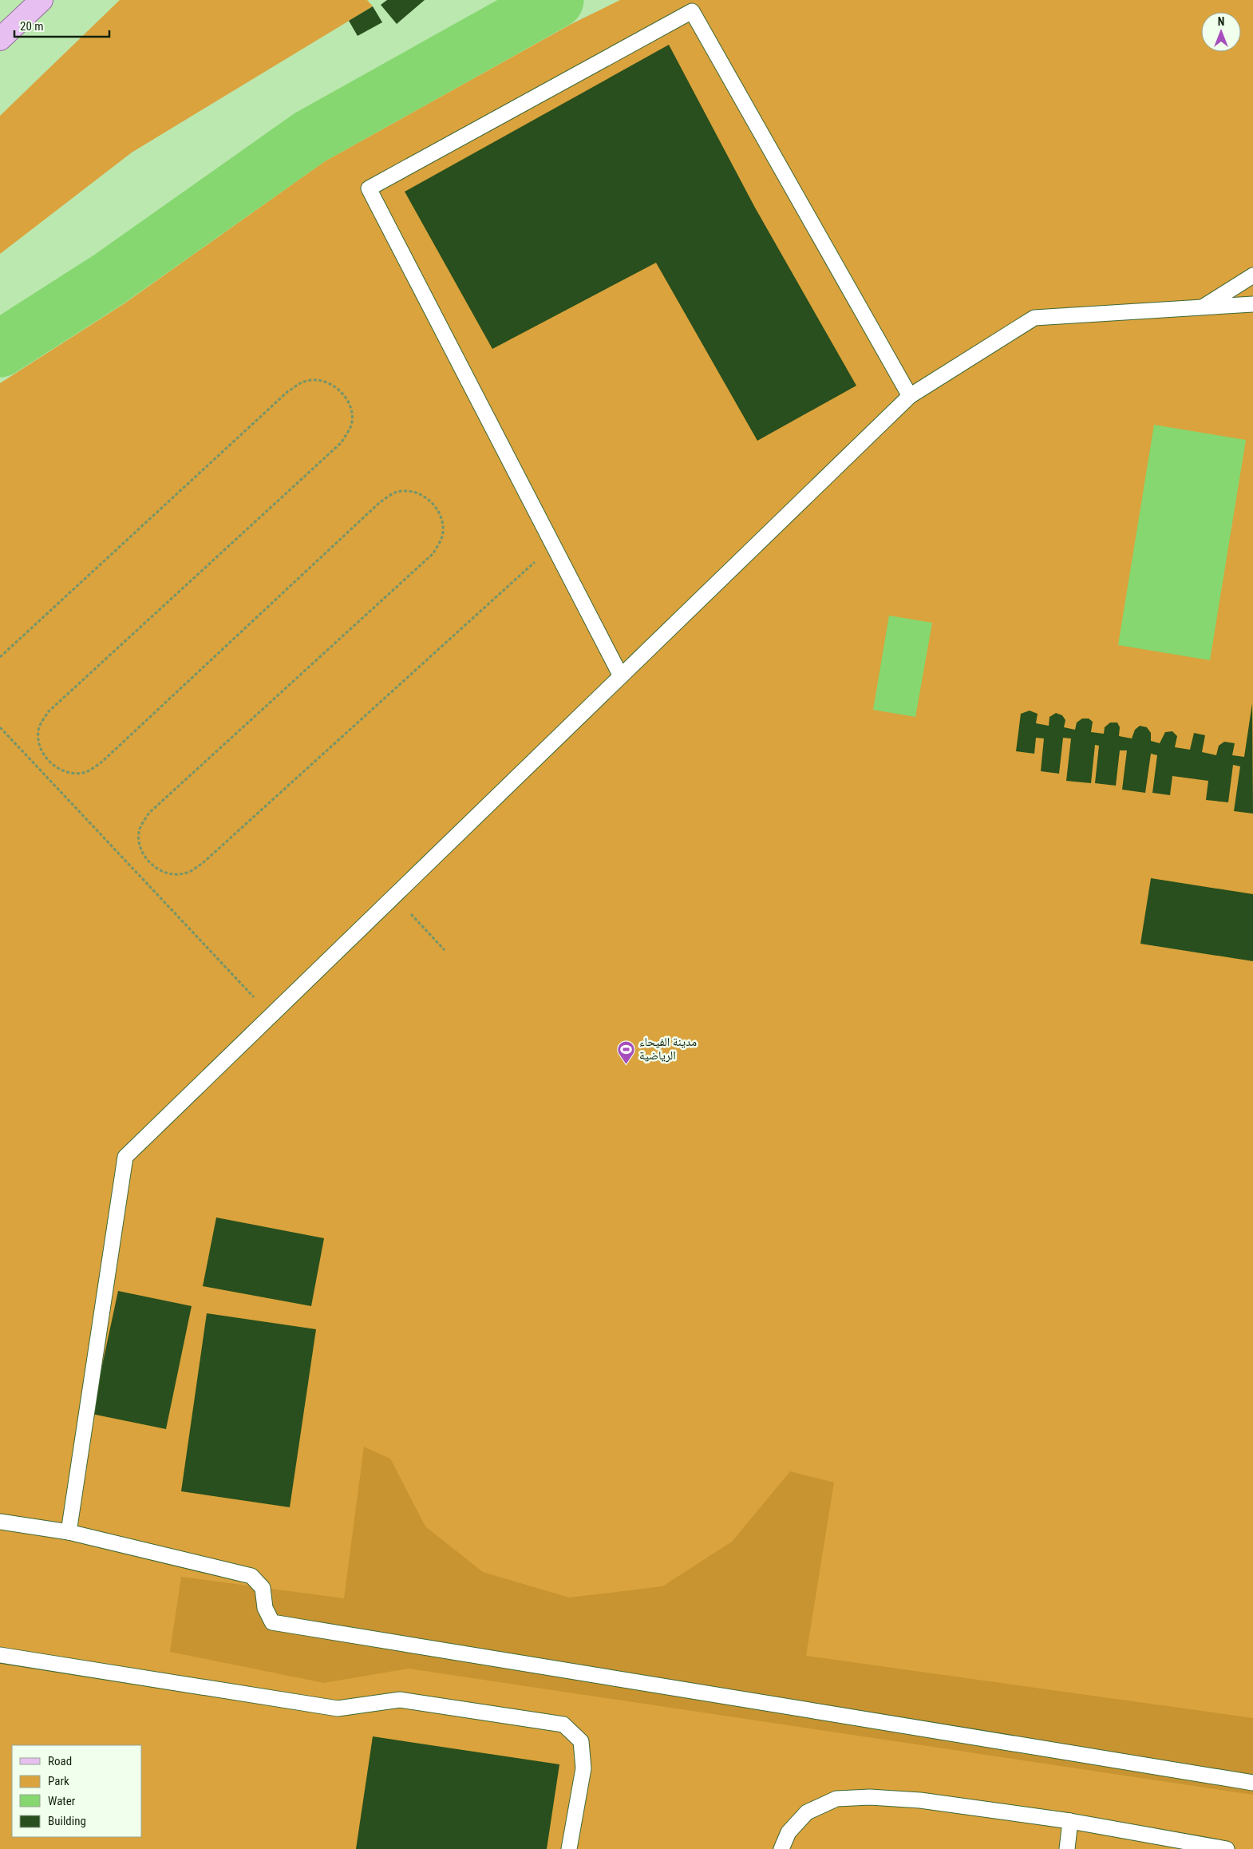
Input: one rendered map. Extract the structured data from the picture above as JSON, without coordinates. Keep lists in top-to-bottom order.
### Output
{
  "places": {
    "sports": ["مدينة الفيحاء الرياضية"]
  },
  "legend": [
    "Road",
    "Park",
    "Water",
    "Building"
  ],
  "scale_bar": "20 m",
  "north": "top"
}
